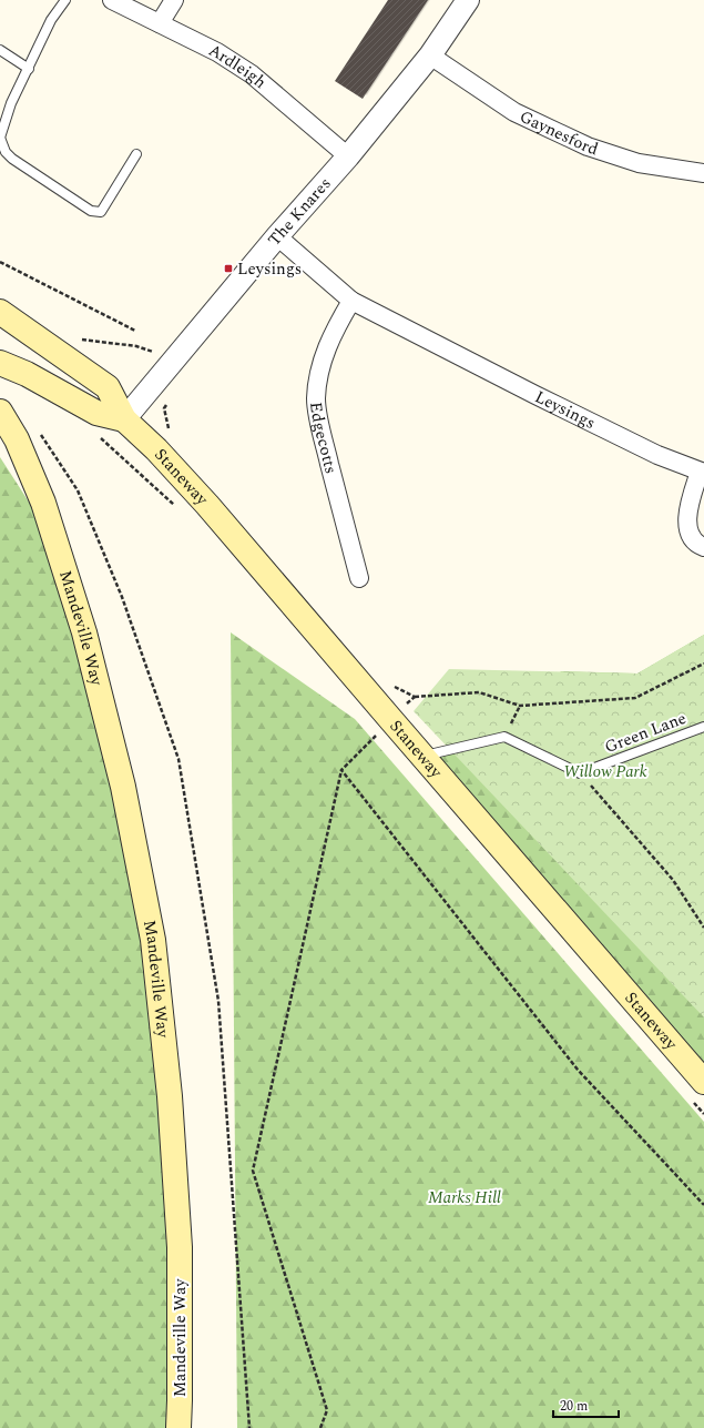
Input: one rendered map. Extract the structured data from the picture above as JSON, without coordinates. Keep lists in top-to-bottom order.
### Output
{
  "streets": {
    "main road": ["Staneway", "Mandeville Way"],
    "street": [
      "Ardleigh",
      "Gaynesford",
      "The Knares",
      "Leysings",
      "Edgecotts"
    ],
    "lane": ["Green Lane"]
  },
  "crossings": [
    ["Ardleigh", "The Knares"],
    ["Gaynesford", "The Knares"],
    ["The Knares", "Leysings"],
    ["The Knares", "Staneway"],
    ["Leysings", "Edgecotts"]
  ],
  "parks": ["Willow Park", "Marks Hill"],
  "places": {
    "transit": ["Leysings"]
  },
  "scale_bar": "20 m"
}
